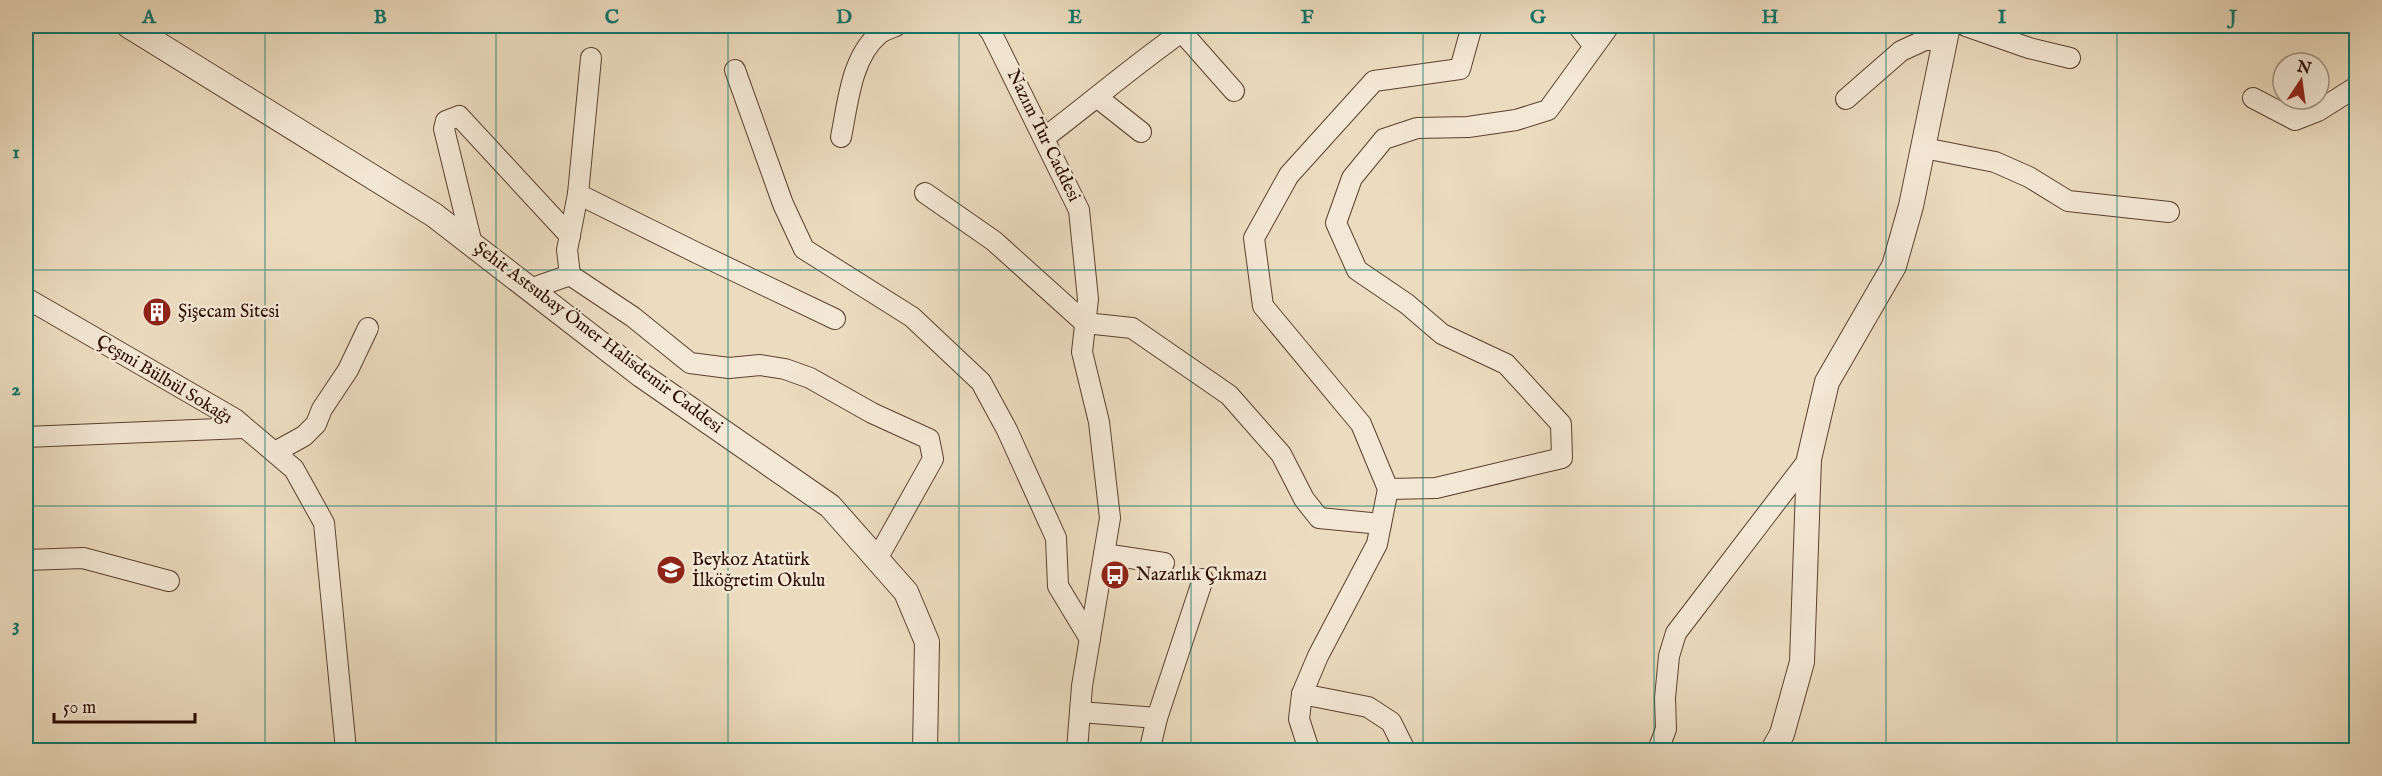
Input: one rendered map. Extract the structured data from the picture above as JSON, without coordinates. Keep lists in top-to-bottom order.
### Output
{
  "streets": {
    "street": ["Nazım Tur Caddesi", "Şehit Astsubay Ömer Halisdemir Caddesi", "Çeşmi Bülbül Sokağı"]
  },
  "places": {
    "building": ["Şişecam Sitesi"],
    "school or university": ["Beykoz Atatürk İlköğretim Okulu"],
    "bus stop": ["Nazarlık Çıkmazı"]
  },
  "scale_bar": "50 m",
  "north": "top",
  "grid": {
    "columns": [
      "A",
      "B",
      "C",
      "D",
      "E",
      "F",
      "G",
      "H",
      "I",
      "J"
    ],
    "rows": ["1", "2", "3"]
  }
}
